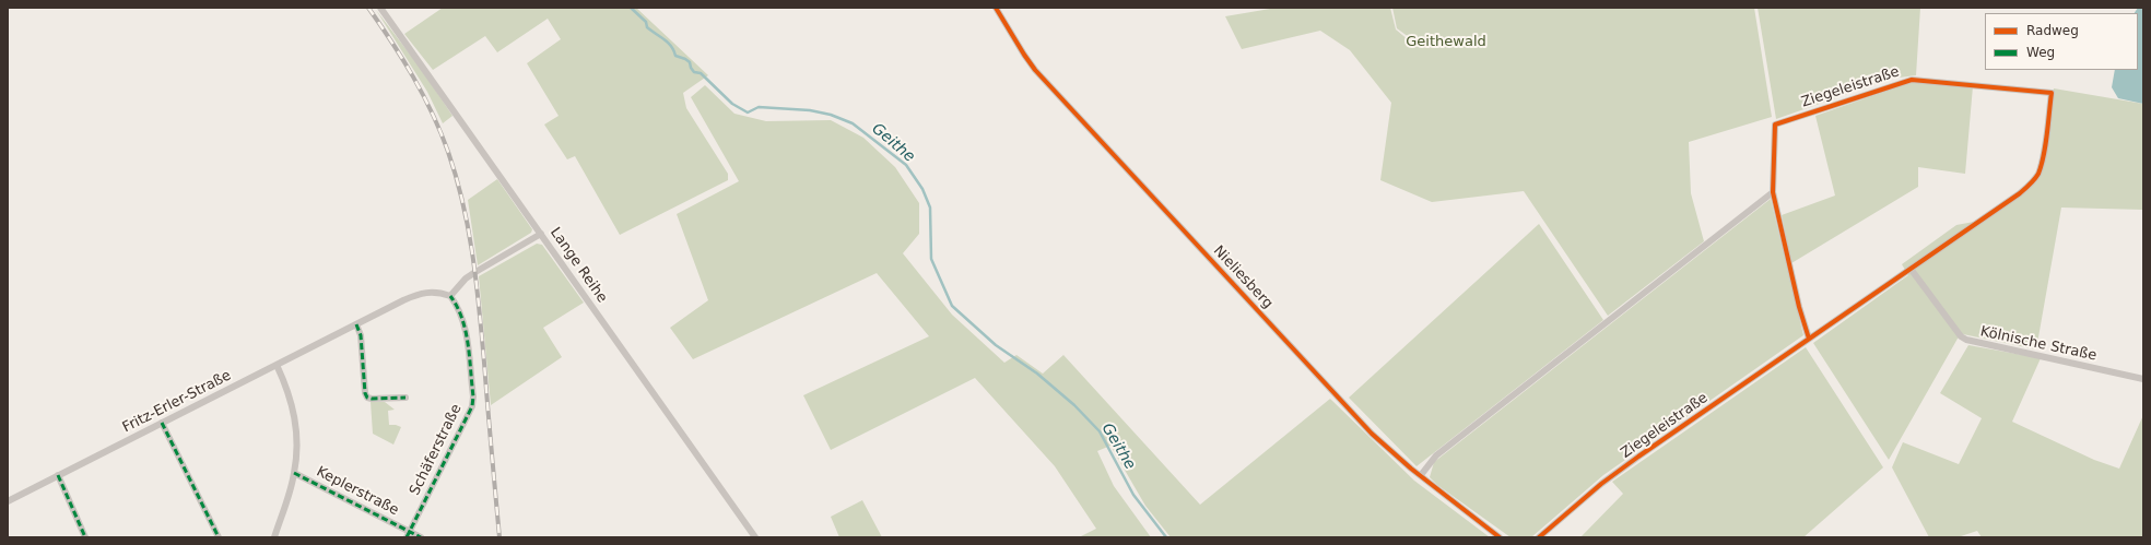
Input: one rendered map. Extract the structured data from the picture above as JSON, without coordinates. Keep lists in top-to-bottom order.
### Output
{
  "streets": {
    "street": [
      "Ziegeleistraße",
      "Lange Reihe",
      "Nieliesberg",
      "Kölnische Straße",
      "Fritz-Erler-Straße",
      "Schäferstraße",
      "Keplerstraße"
    ]
  },
  "crossings": [
    ["Ziegeleistraße", "Kölnische Straße"],
    ["Fritz-Erler-Straße", "Schäferstraße"],
    ["Schäferstraße", "Keplerstraße"]
  ],
  "water": ["Geithe"],
  "parks": ["Geithewald"],
  "legend": ["Radweg", "Weg"]
}
